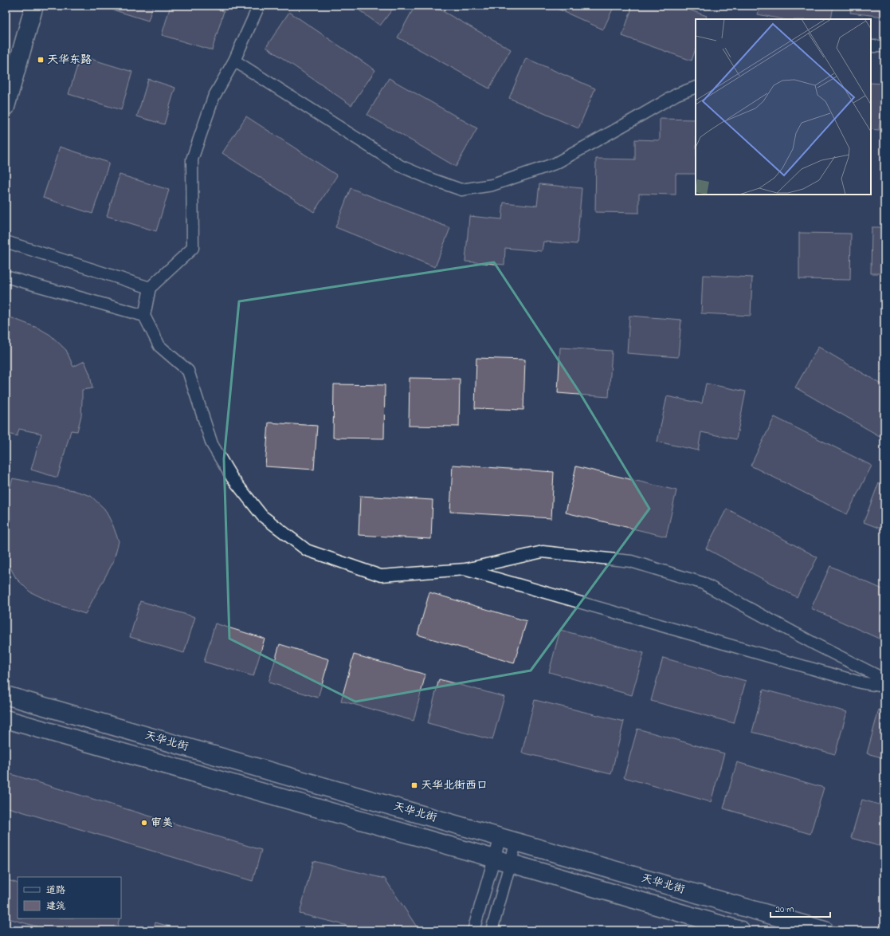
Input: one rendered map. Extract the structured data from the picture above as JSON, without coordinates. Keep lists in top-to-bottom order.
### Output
{
  "streets": {
    "street": ["天华北街"]
  },
  "places": {
    "transit": ["天华东路", "天华北街西口"],
    "other": ["审美"]
  },
  "legend": ["道路", "建筑"],
  "scale_bar": "20 m"
}
